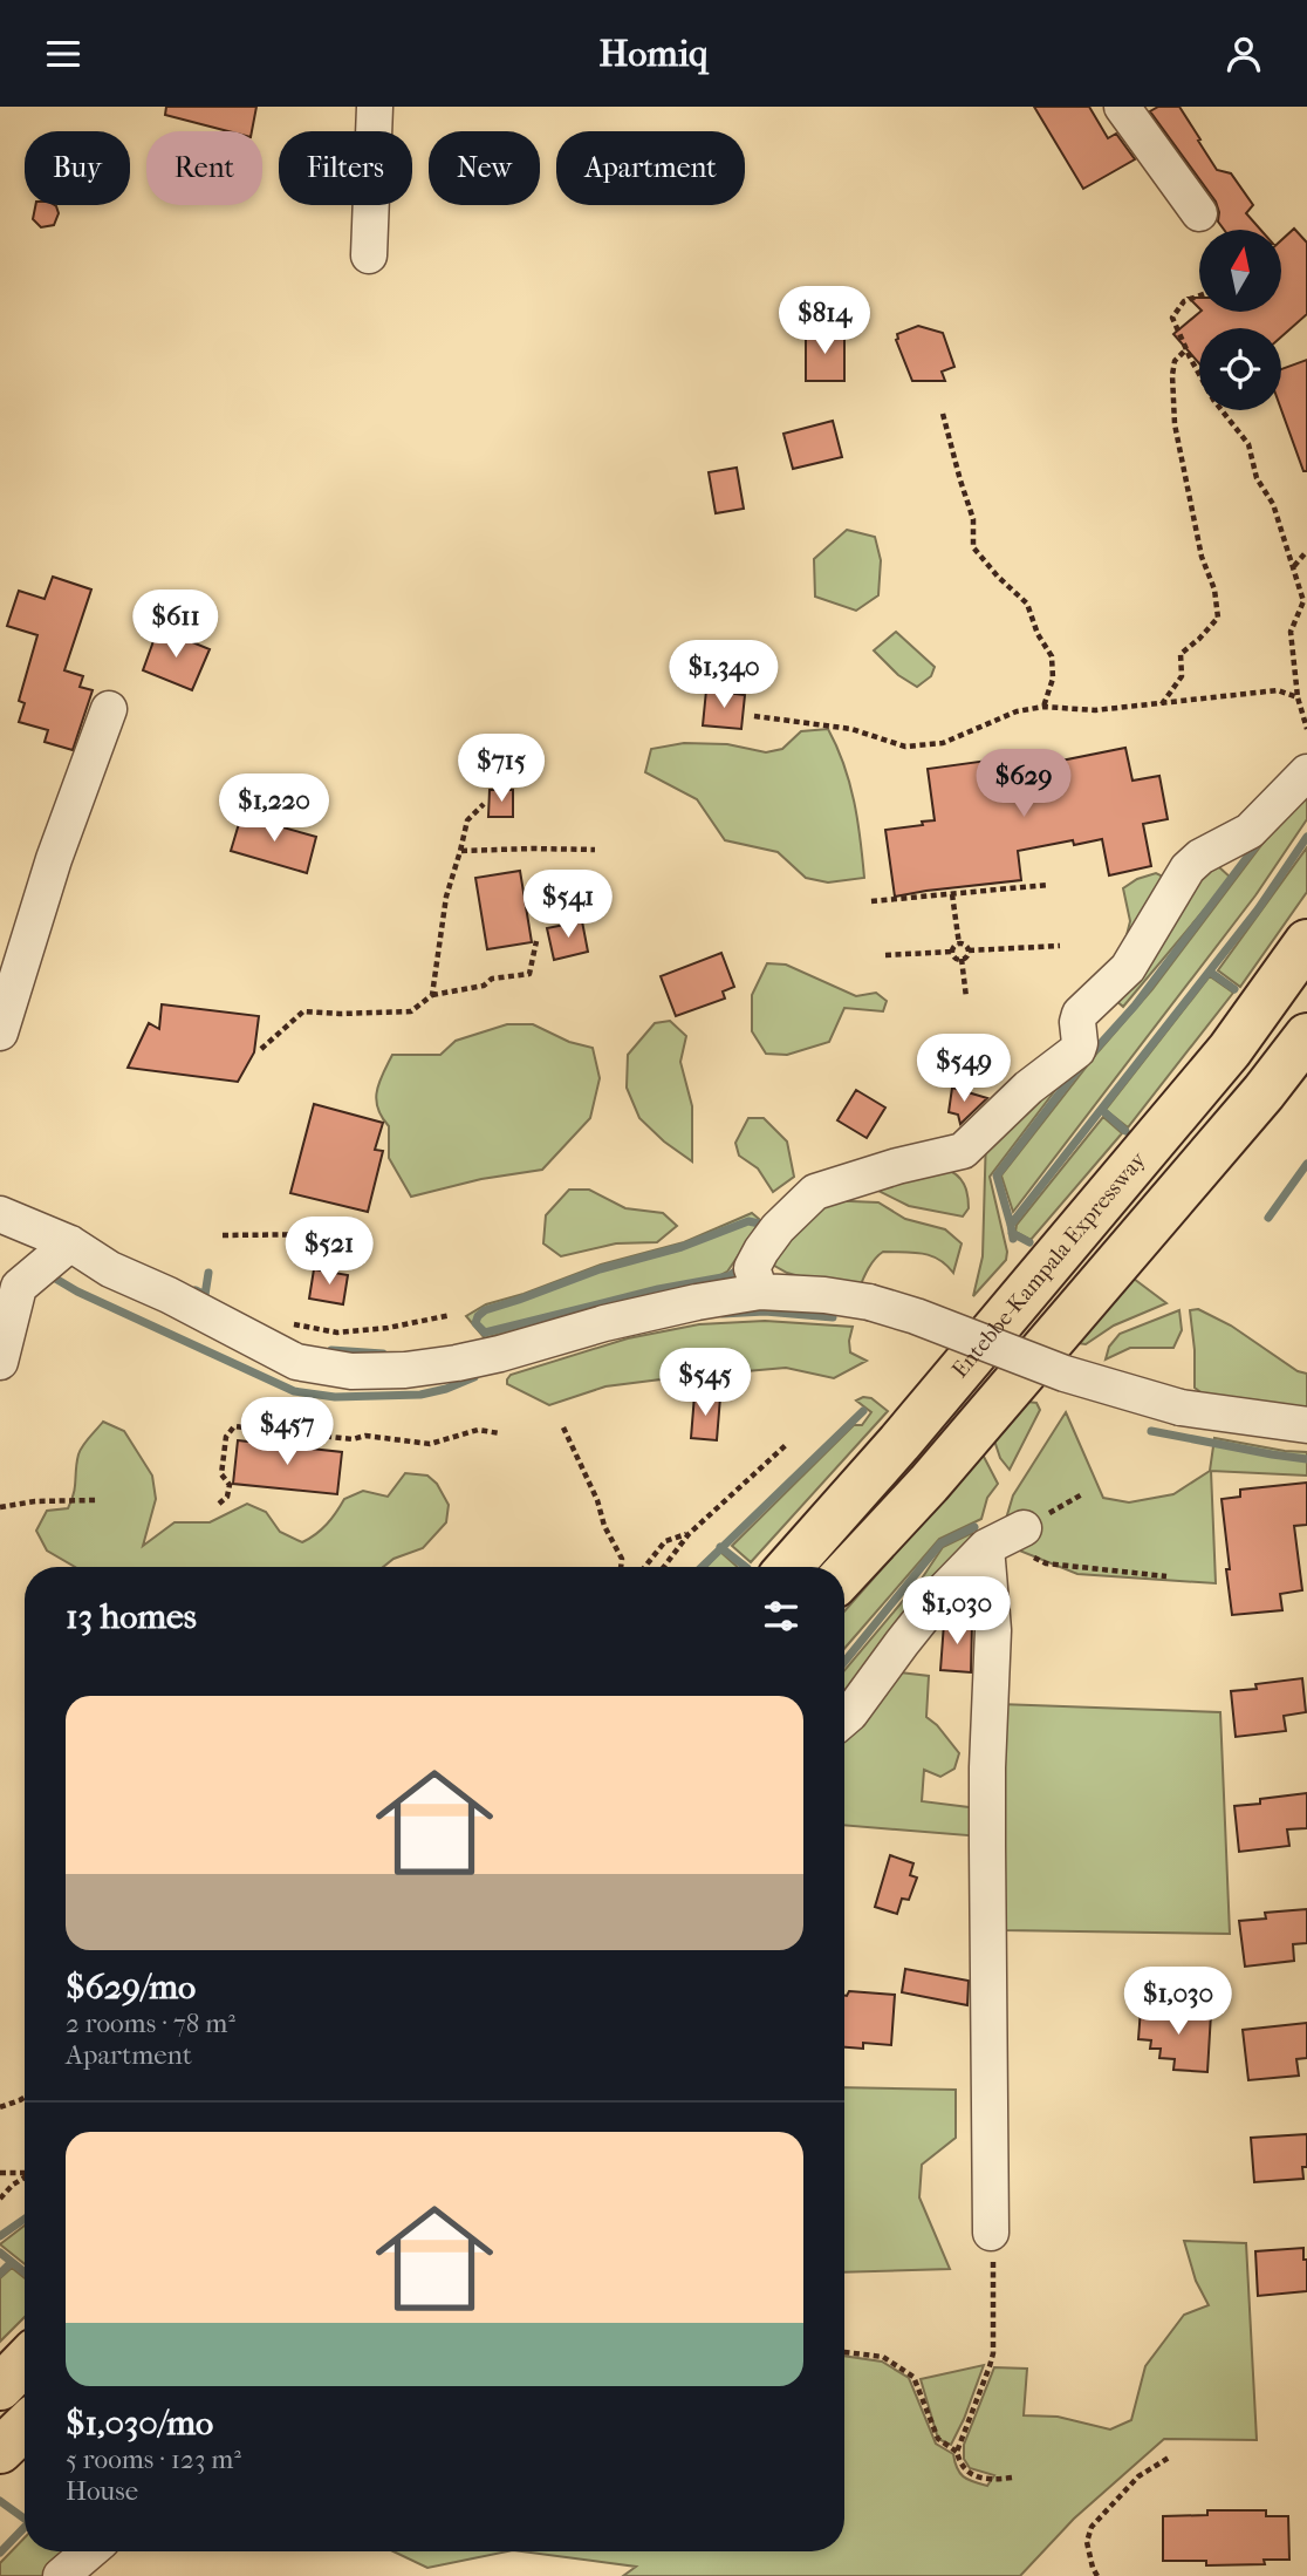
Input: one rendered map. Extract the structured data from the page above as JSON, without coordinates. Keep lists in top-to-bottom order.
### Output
{
  "streets": {
    "highway": ["Entebbe-Kampala Expressway"]
  },
  "north": "top",
  "page": {
    "header": "Homiq",
    "chip": [
      "Buy",
      "Rent",
      "Filters",
      "New",
      "Apartment"
    ],
    "price": [
      "$814",
      "$611",
      "$1,340",
      "$715",
      "$629",
      "$1,220",
      "$541",
      "$549",
      "$521",
      "$545",
      "$457",
      "$1,030",
      "$1,030"
    ],
    "heading": "13 homes",
    "list": [
      {
        "name": "$629/mo",
        "note": "2 rooms · 78 m² · Apartment"
      },
      {
        "name": "$1,030/mo",
        "note": "5 rooms · 123 m² · House"
      }
    ]
  }
}
